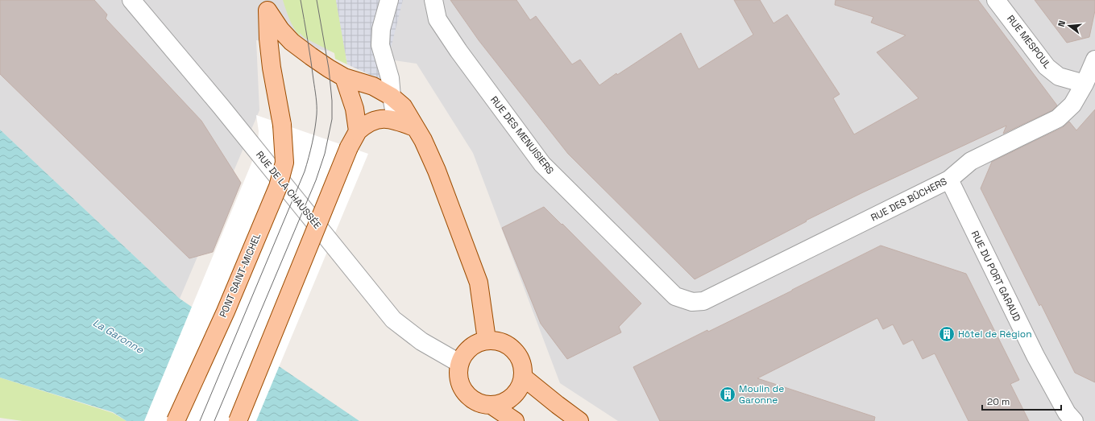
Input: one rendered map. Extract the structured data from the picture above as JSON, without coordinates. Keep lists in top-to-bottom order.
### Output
{
  "streets": {
    "main road": ["PONT SAINT-MICHEL"],
    "street": [
      "RUE MESPOUL",
      "RUE DES MENUISIERS",
      "RUE DE LA CHAUSSÉE",
      "RUE DES BÛCHERS",
      "RUE DU PORT GARAUD"
    ]
  },
  "crossings": [
    ["RUE MESPOUL", "RUE DES BÛCHERS"],
    ["RUE DES MENUISIERS", "RUE DES BÛCHERS"],
    ["RUE DES BÛCHERS", "RUE DU PORT GARAUD"]
  ],
  "water": ["La Garonne"],
  "places": {
    "building": ["Hôtel de Région", "Moulin de Garonne"]
  },
  "scale_bar": "20 m",
  "north": "left"
}
